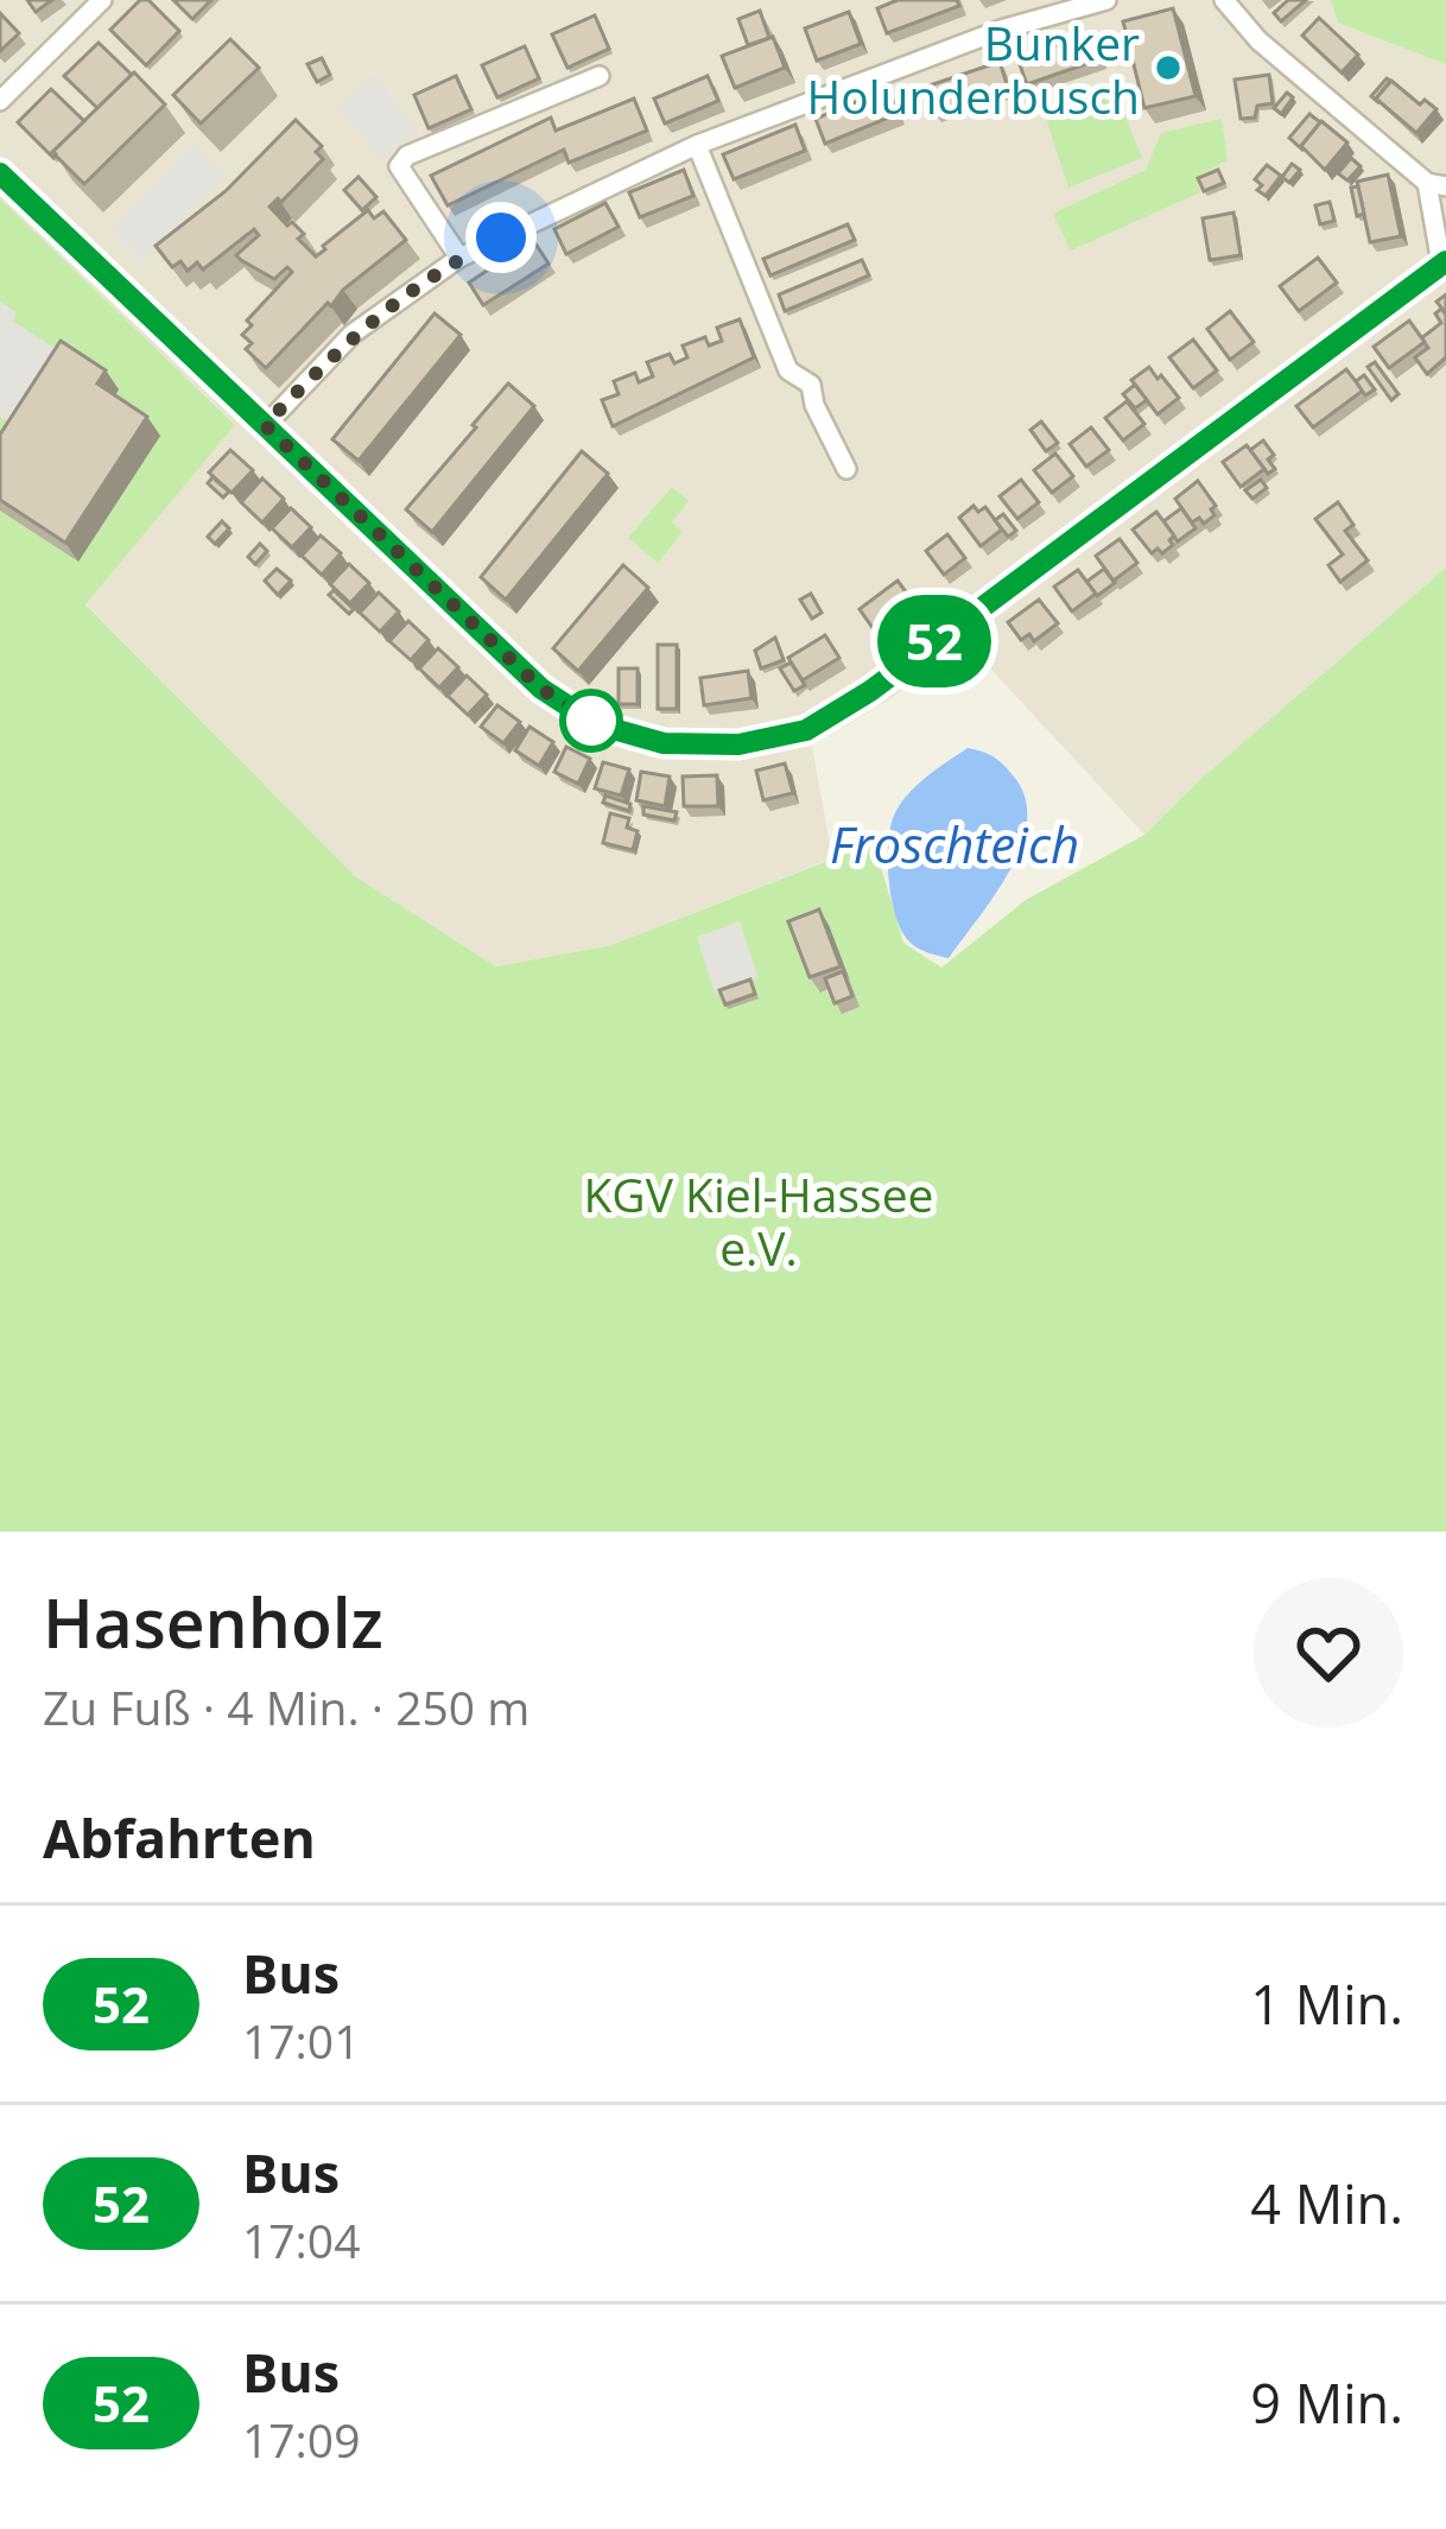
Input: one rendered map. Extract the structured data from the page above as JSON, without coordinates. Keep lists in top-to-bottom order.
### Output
{
  "water": ["Froschteich"],
  "parks": ["KGV Kiel-Hassee e.V."],
  "places": ["Bunker Holunderbusch"],
  "lines": ["bus line 52"],
  "page": {
    "on_map": "52",
    "heading": [
      ["Hasenholz", "Zu Fuß · 4 Min. · 250 m"],
      "Abfahrten"
    ],
    "list": [
      {
        "mark": "52",
        "name": "Bus",
        "note": "17:01",
        "value": "1 Min."
      },
      {
        "mark": "52",
        "name": "Bus",
        "note": "17:04",
        "value": "4 Min."
      },
      {
        "mark": "52",
        "name": "Bus",
        "note": "17:09",
        "value": "9 Min."
      }
    ]
  }
}
